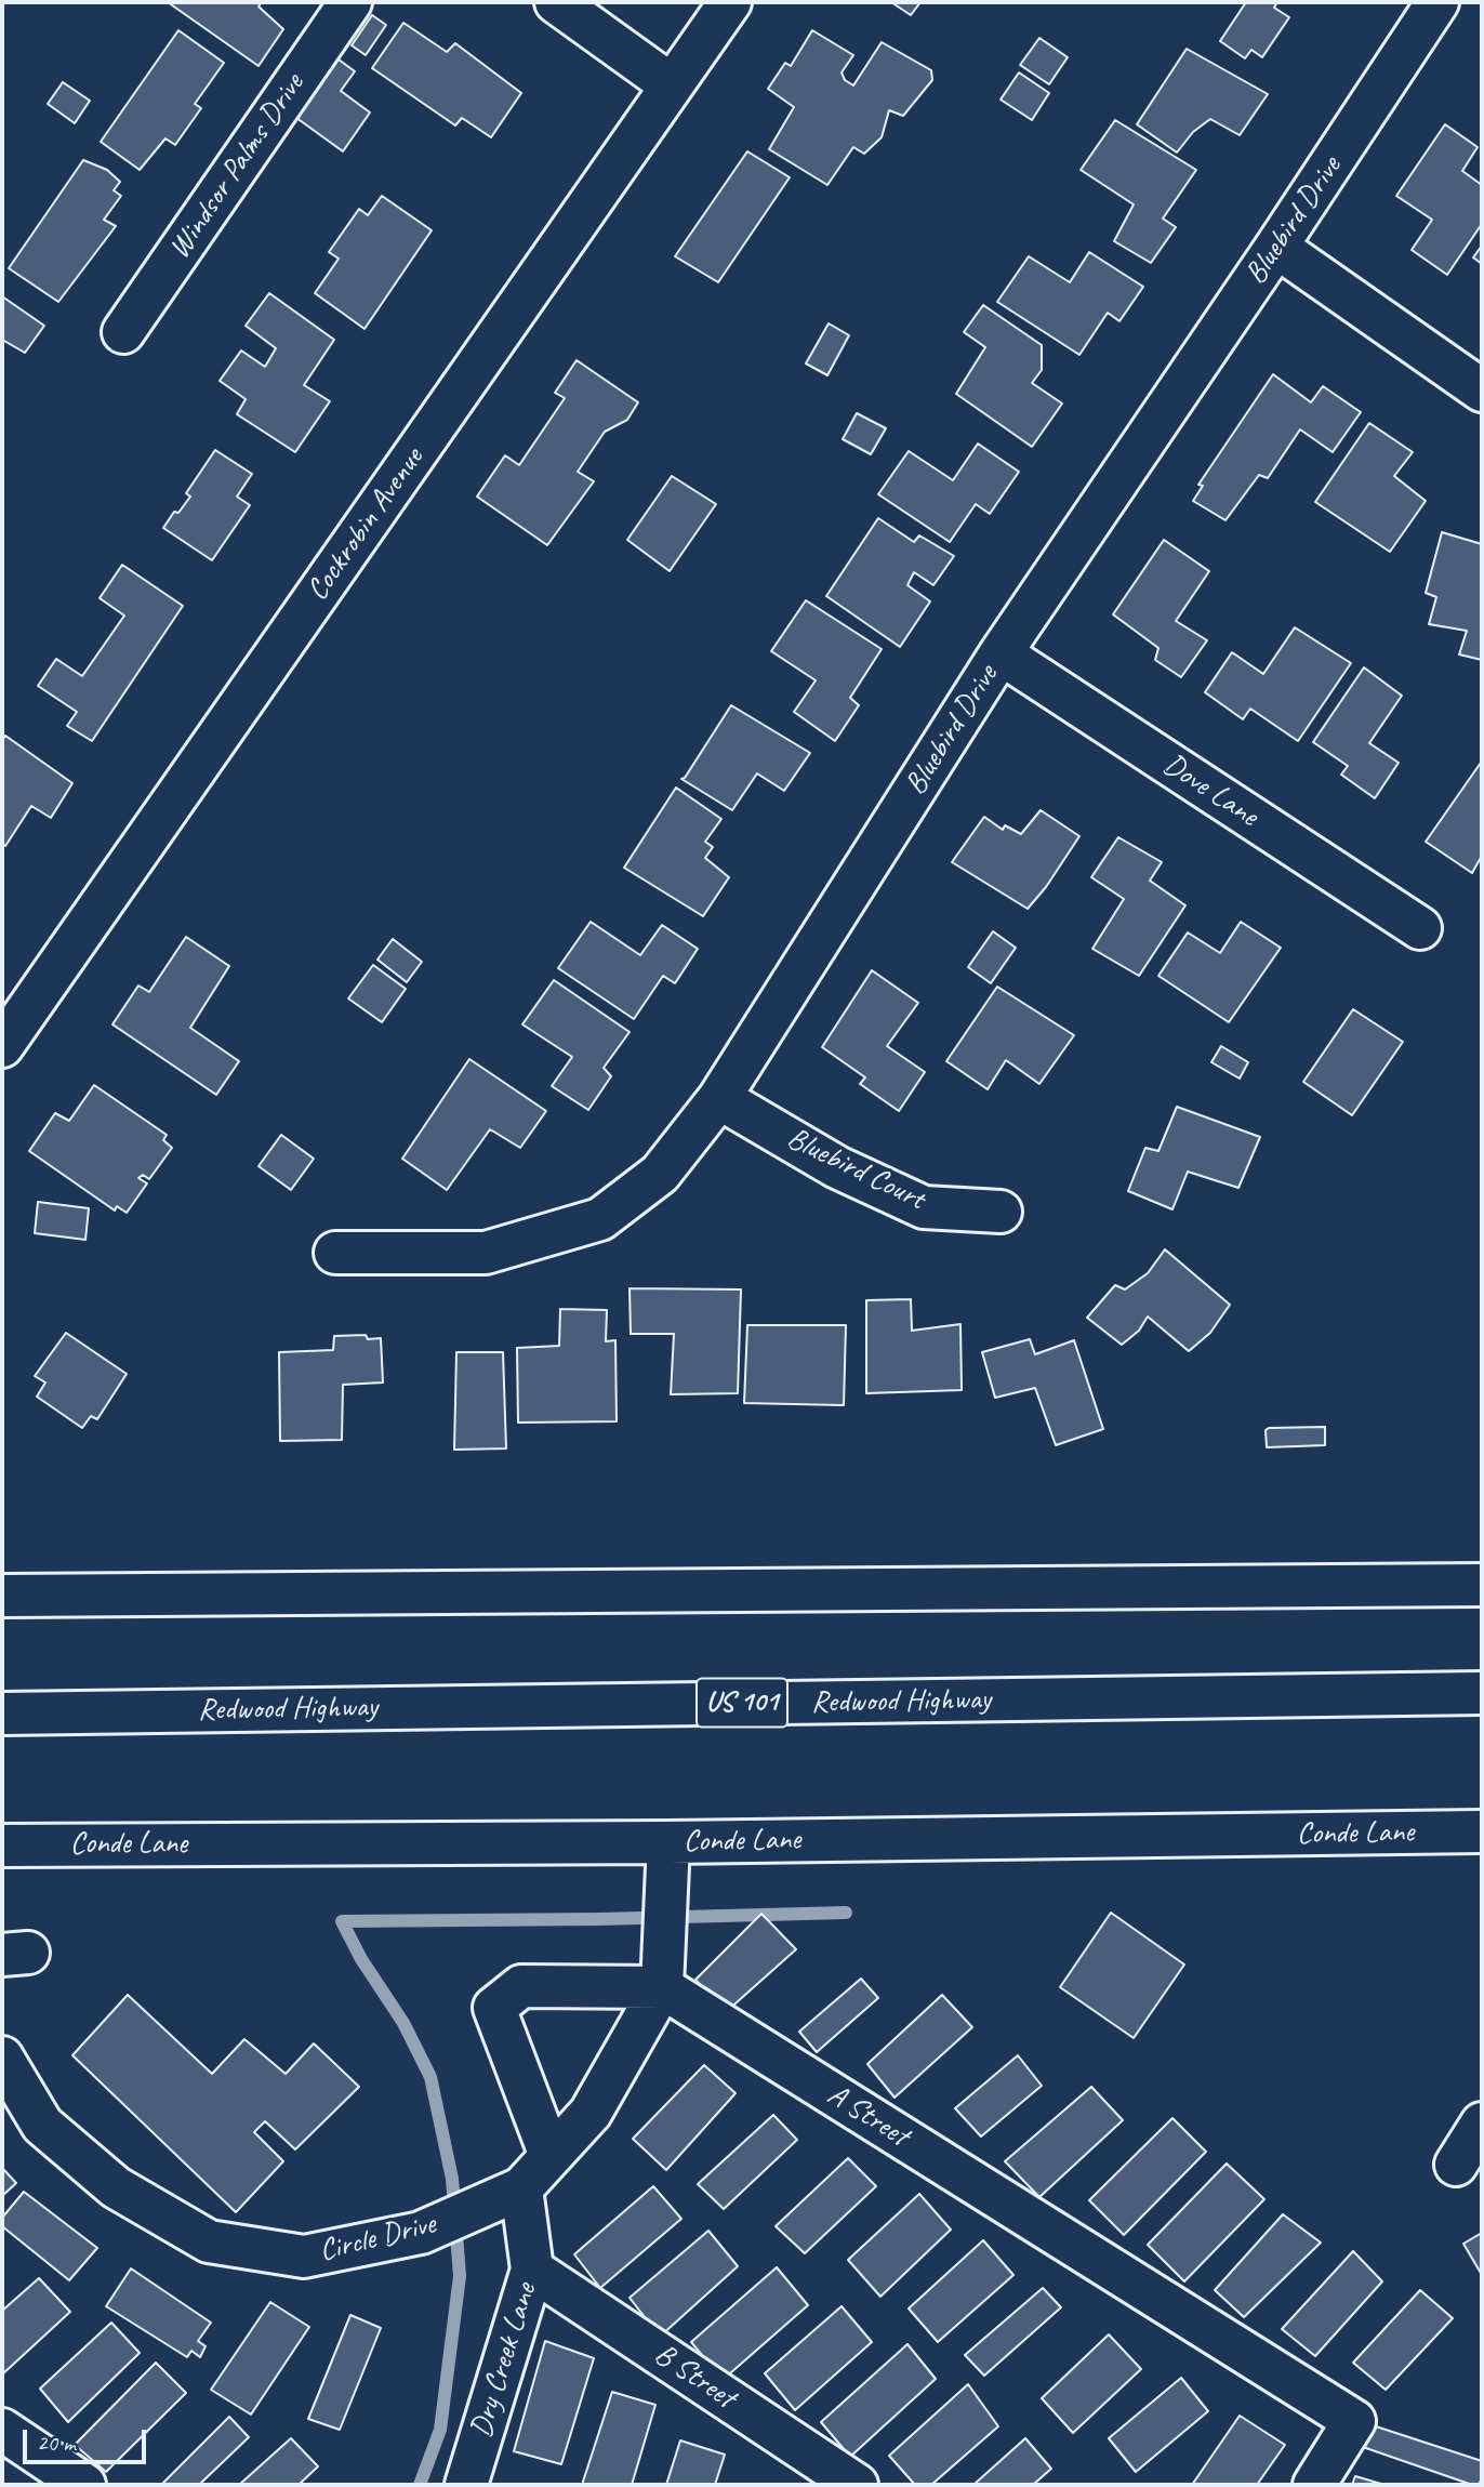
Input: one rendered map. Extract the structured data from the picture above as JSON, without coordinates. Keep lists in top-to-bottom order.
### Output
{
  "streets": {
    "main road": [
      "Windsor Palms Drive",
      "Bluebird Drive",
      "Cockrobin Avenue",
      "Dove Lane",
      "Bluebird Court",
      "Redwood Highway",
      "US 101",
      "Conde Lane",
      "A Street",
      "Circle Drive",
      "Dry Creek Lane",
      "B Street"
    ]
  },
  "crossings": [
    ["Bluebird Drive", "Dove Lane"],
    ["Bluebird Drive", "Bluebird Court"],
    ["Conde Lane", "Circle Drive"],
    ["A Street", "Circle Drive"],
    ["Circle Drive", "Dry Creek Lane"],
    ["Dry Creek Lane", "B Street"]
  ],
  "scale_bar": "20 m"
}
